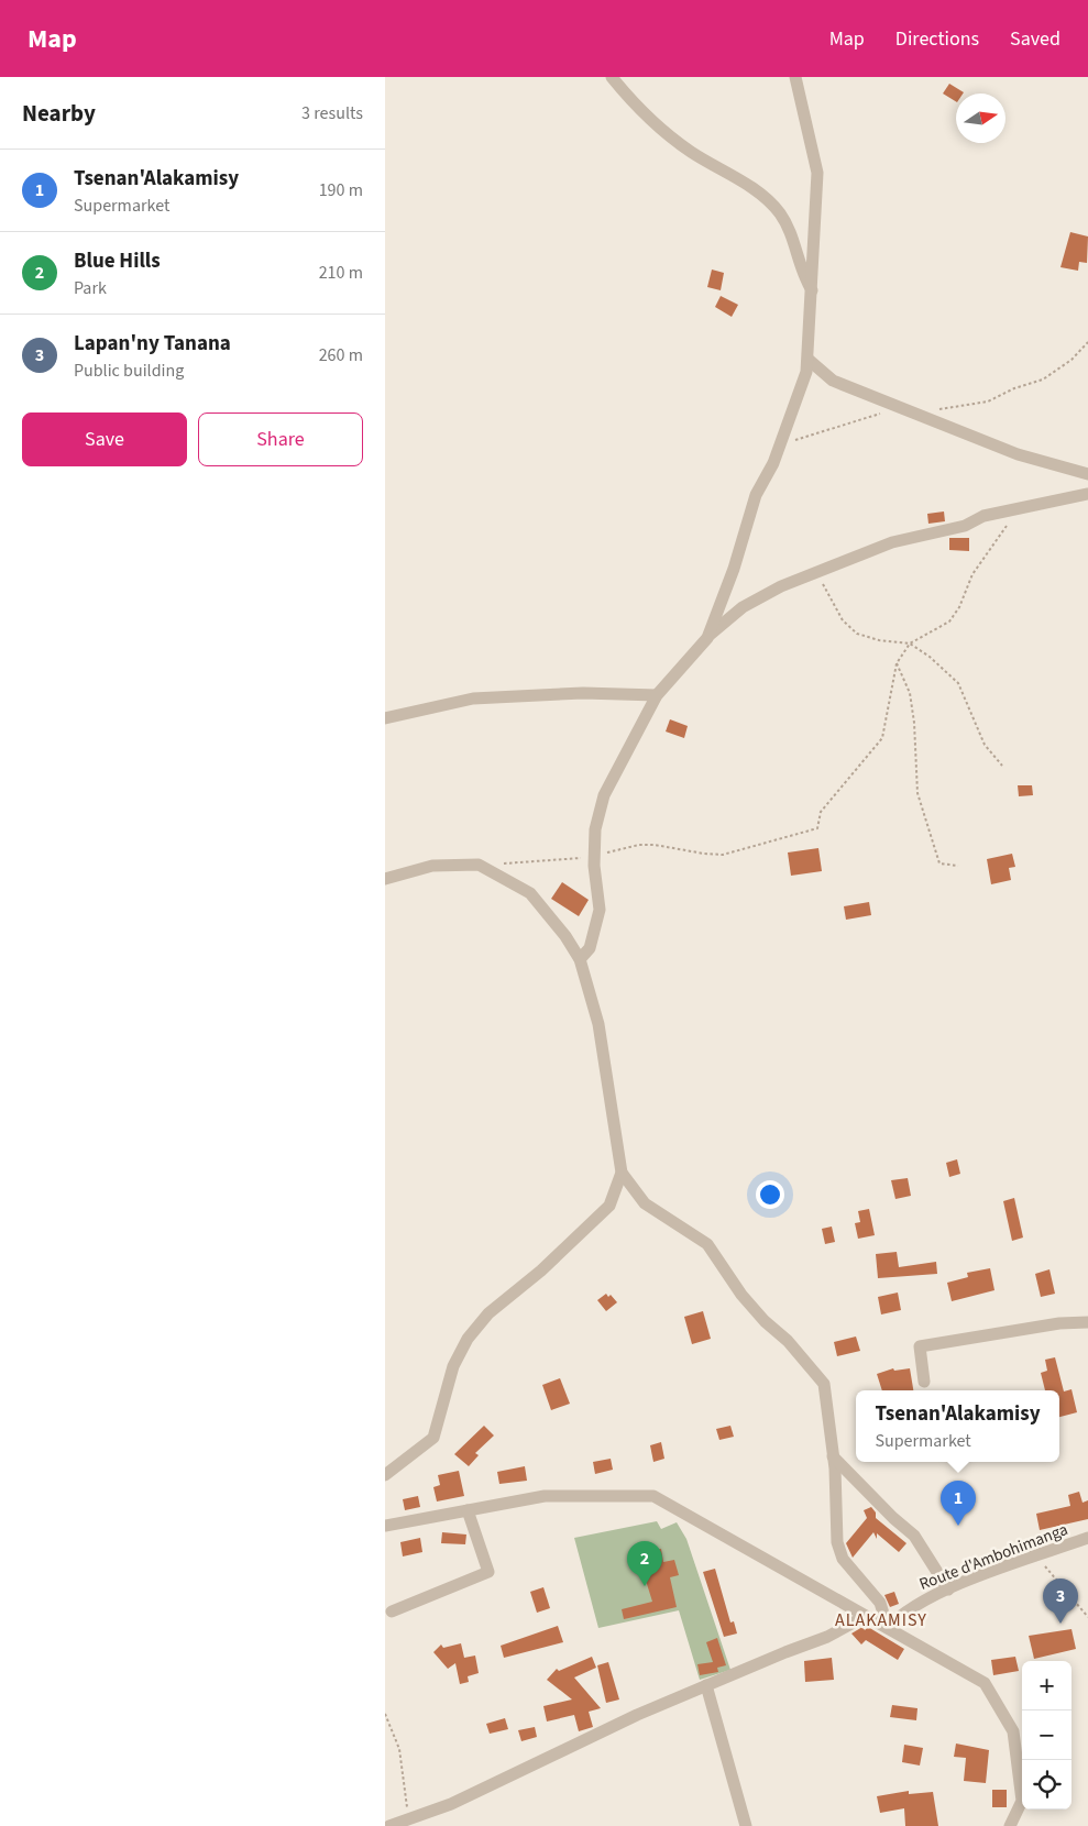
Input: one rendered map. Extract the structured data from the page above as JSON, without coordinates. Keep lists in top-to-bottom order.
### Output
{
  "streets": {
    "street": ["Route d'Ambohimanga"]
  },
  "districts": ["ALAKAMISY"],
  "north": "right",
  "page": {
    "header": "Map",
    "nav": ["Map", "Directions", "Saved"],
    "heading": ["Nearby", "3 results"],
    "list": [
      {
        "mark": "1",
        "name": "Tsenan'Alakamisy",
        "note": "Supermarket",
        "value": "190 m"
      },
      {
        "mark": "2",
        "name": "Blue Hills",
        "note": "Park",
        "value": "210 m"
      },
      {
        "mark": "3",
        "name": "Lapan'ny Tanana",
        "note": "Public building",
        "value": "260 m"
      }
    ],
    "buttons": ["Save", "Share"],
    "popup": ["Tsenan'Alakamisy", "Supermarket"],
    "pins": ["1", "2", "3"],
    "map_buttons": ["+", "−"]
  }
}
